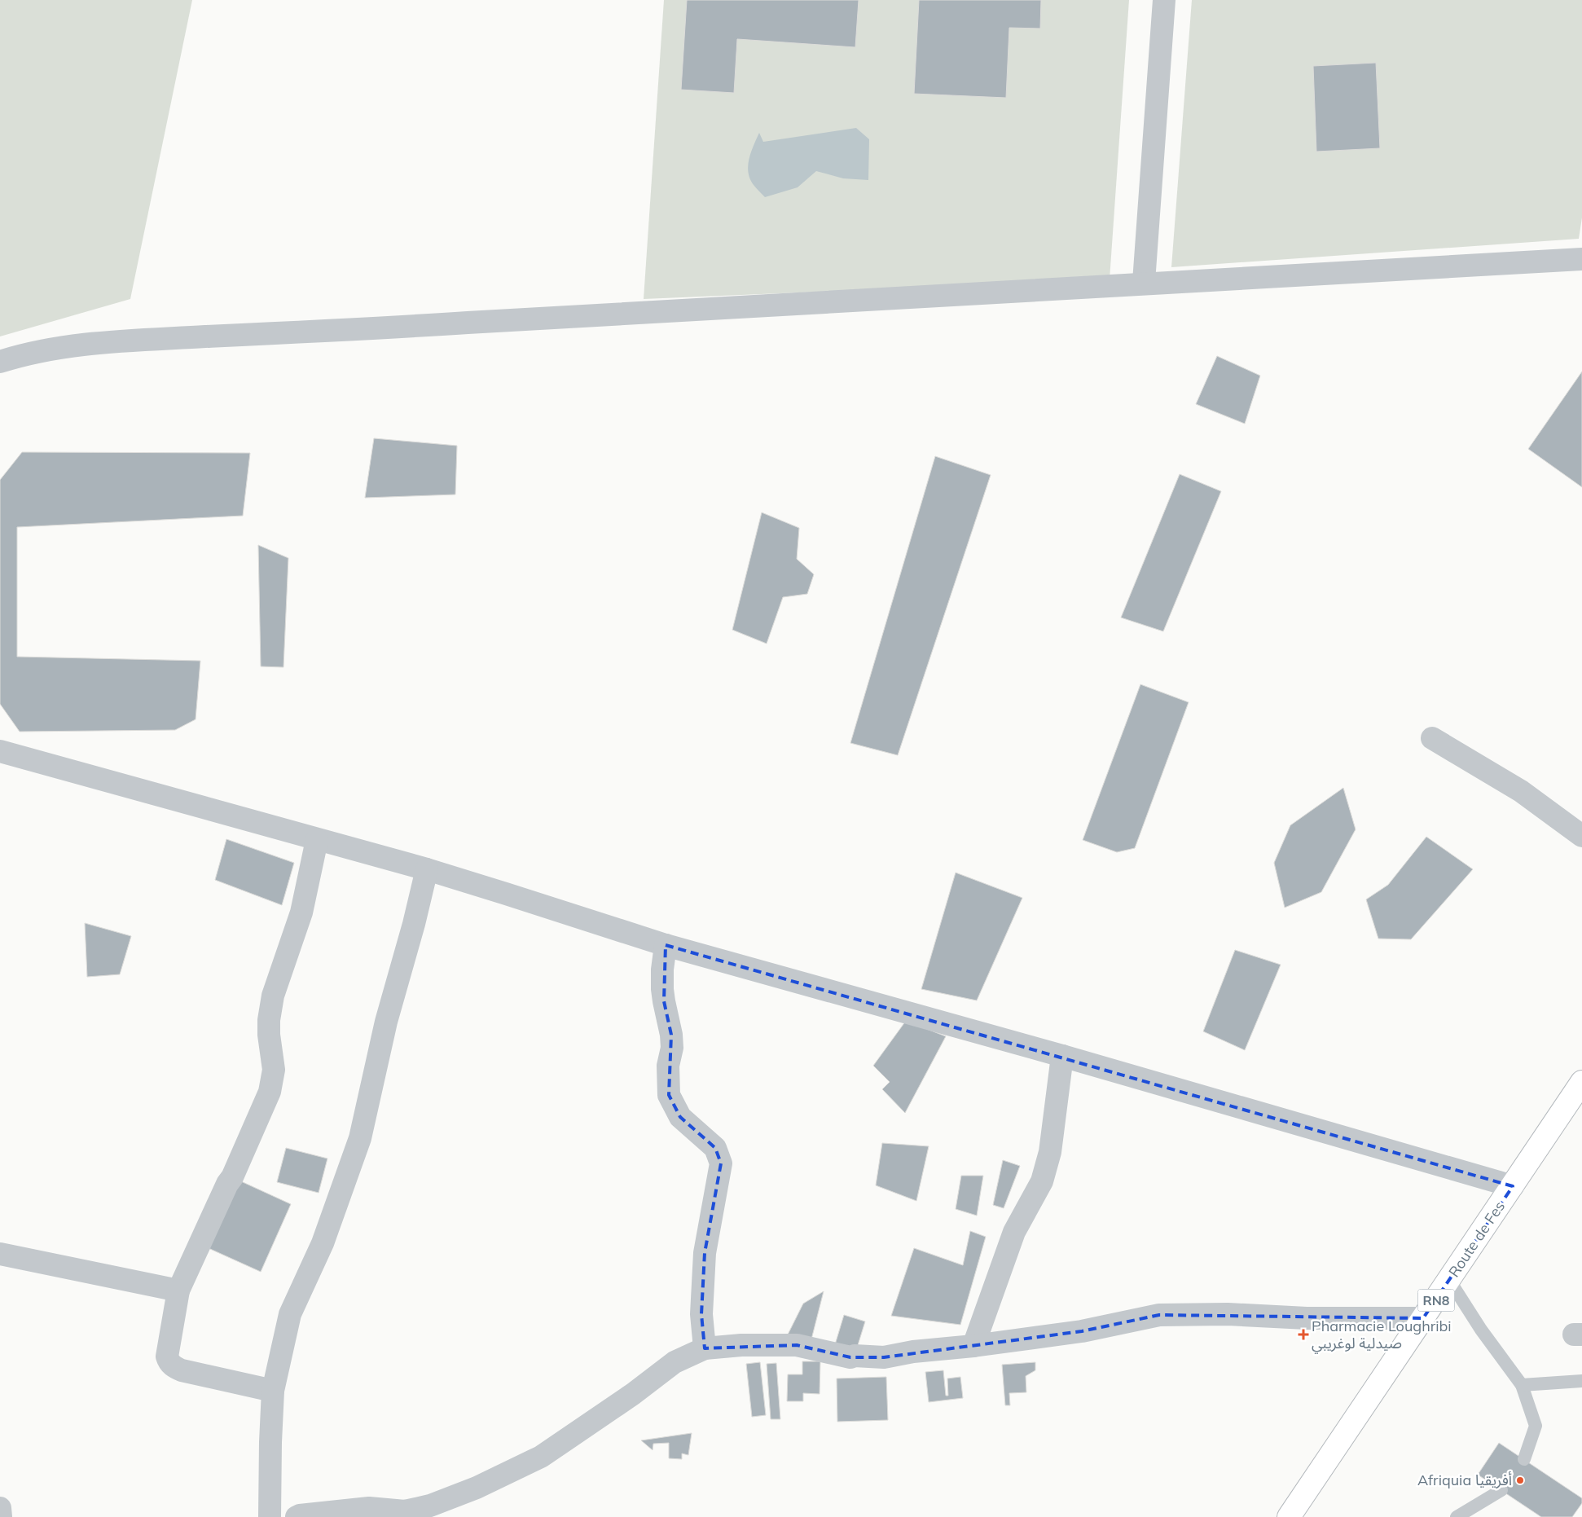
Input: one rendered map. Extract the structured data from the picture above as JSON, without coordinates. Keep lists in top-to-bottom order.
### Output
{
  "streets": {
    "main road": ["Route de Fes", "RN8"]
  },
  "places": {
    "health": ["Pharmacie Loughribi صيدلية لوغريبي"],
    "other": ["Afriquia أفريقيا"]
  }
}
